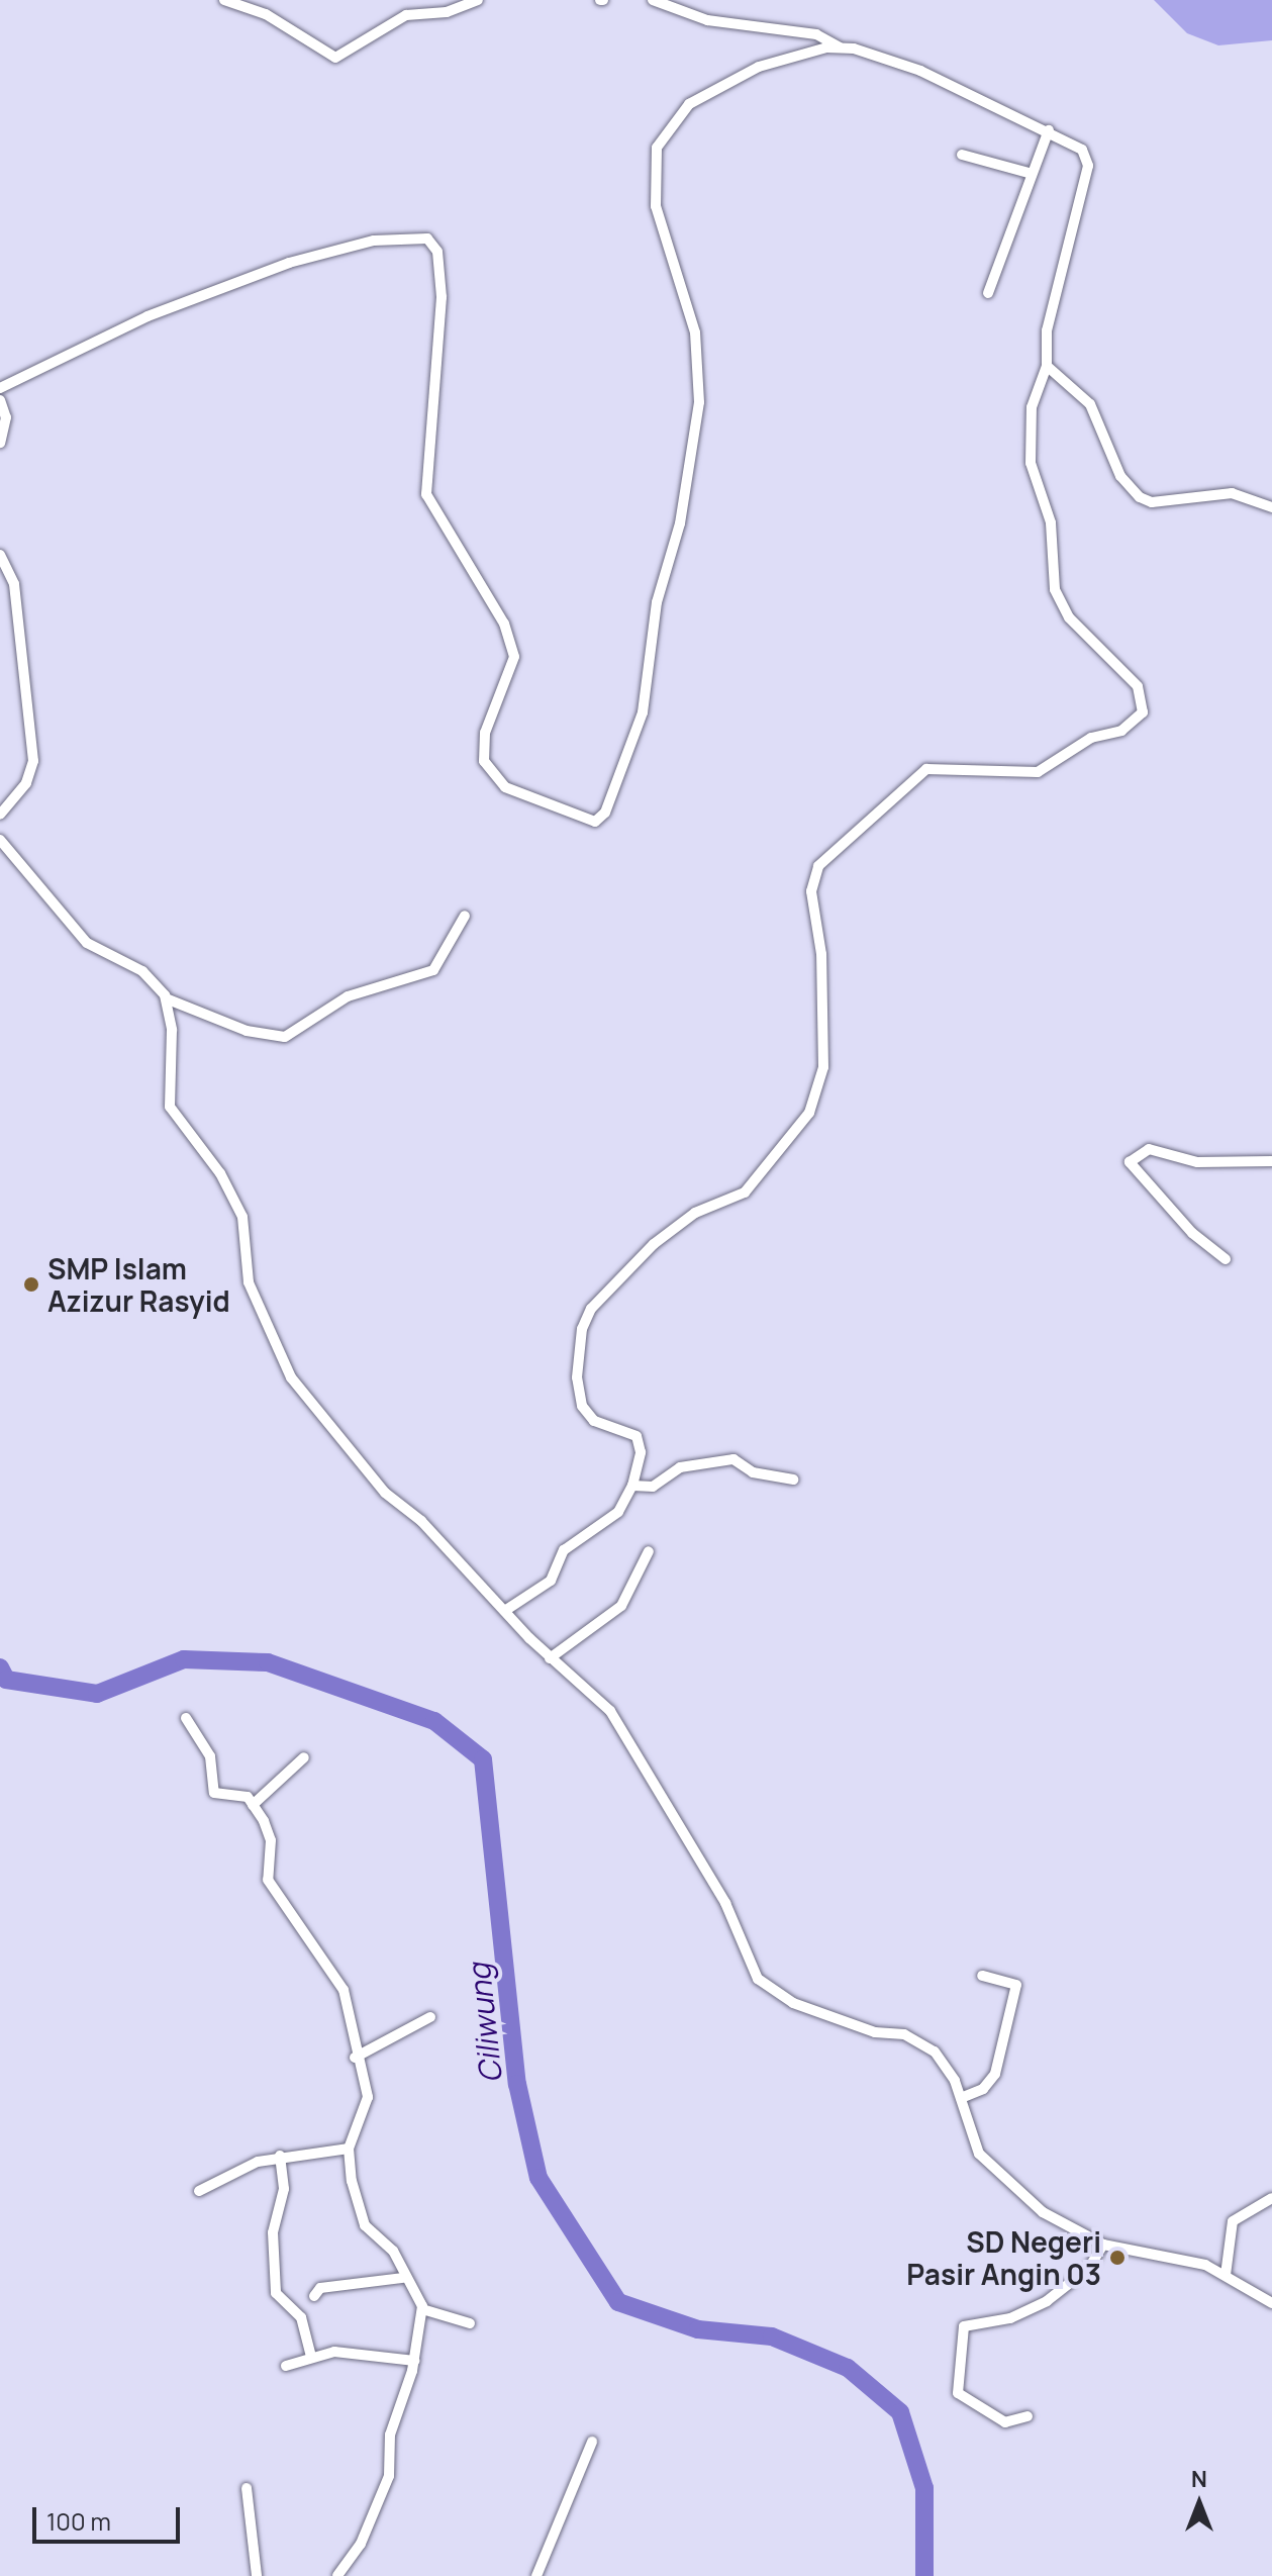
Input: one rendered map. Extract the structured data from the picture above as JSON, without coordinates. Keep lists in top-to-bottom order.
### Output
{
  "water": ["Ciliwung"],
  "places": ["SMP Islam Azizur Rasyid", "SD Negeri Pasir Angin 03"],
  "scale_bar": "100 m",
  "north": "top"
}
